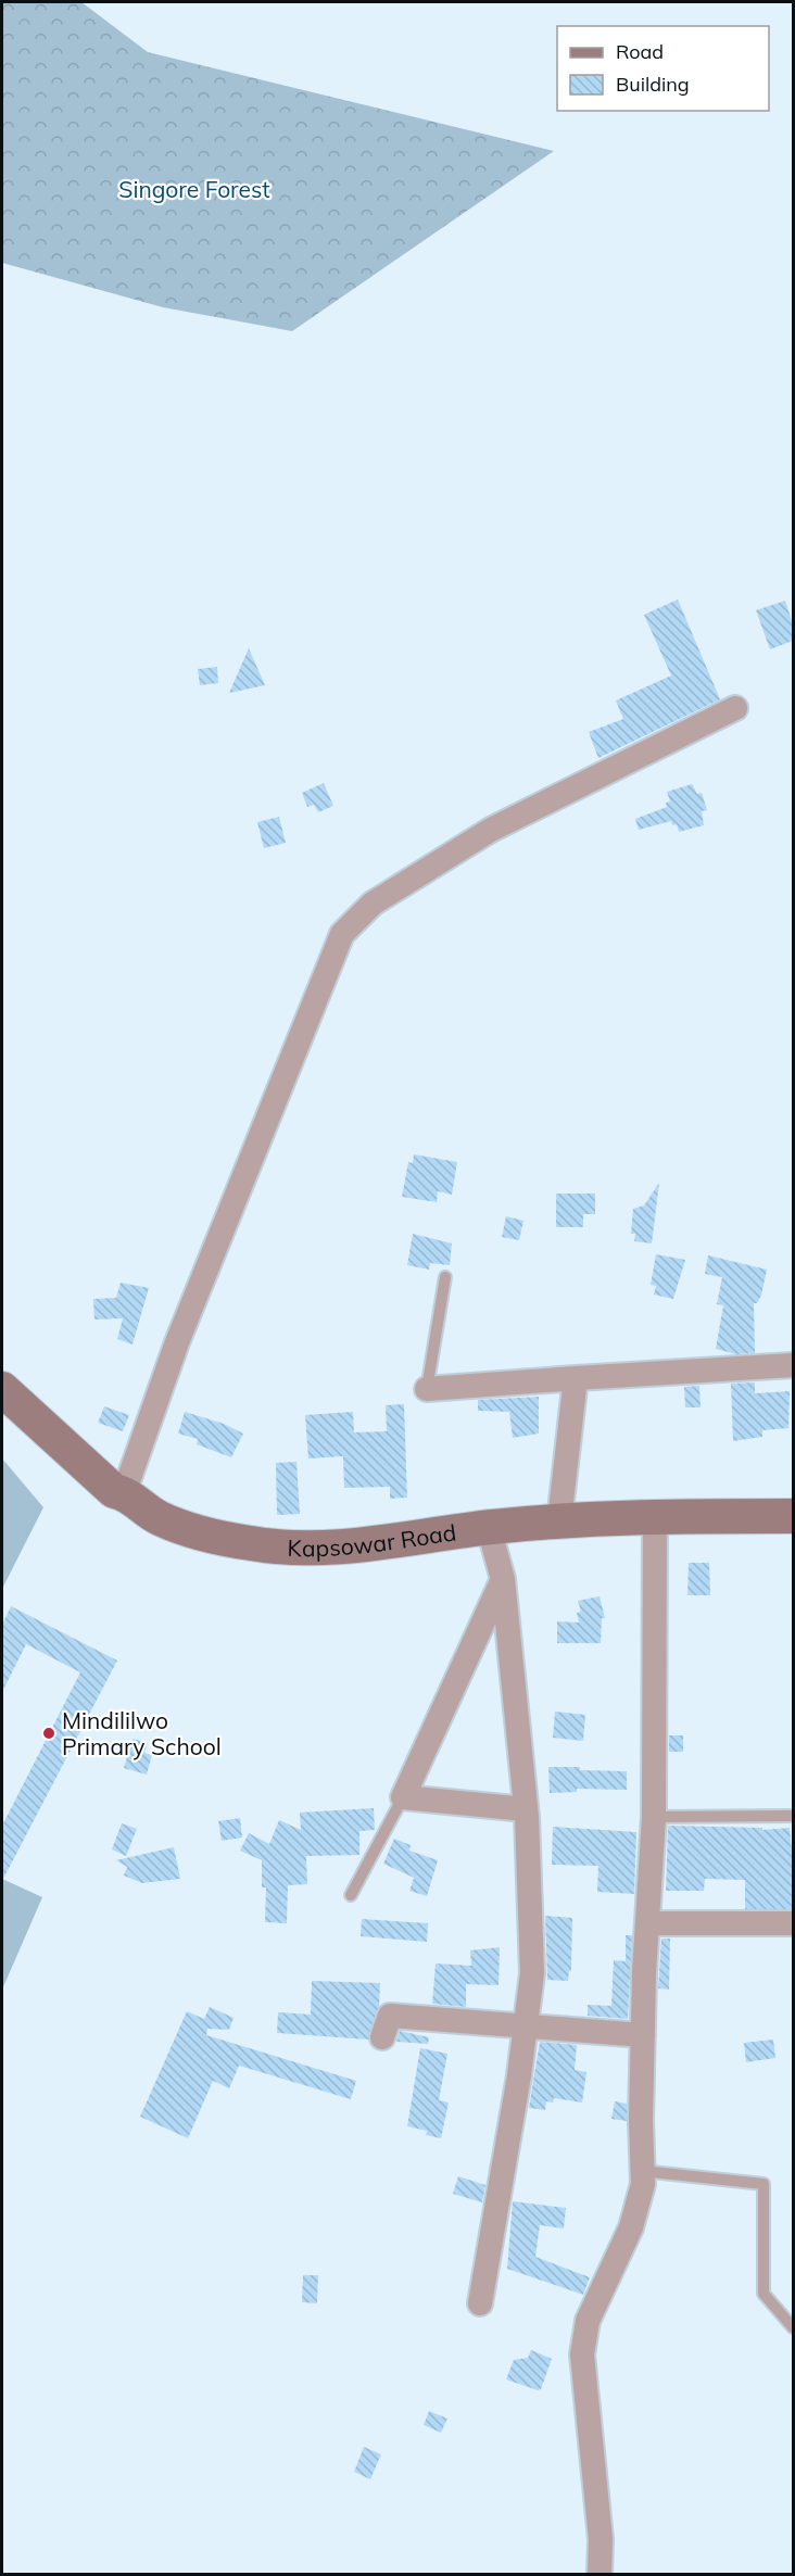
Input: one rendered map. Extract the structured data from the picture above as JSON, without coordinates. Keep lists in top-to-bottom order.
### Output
{
  "streets": {
    "main road": ["Kapsowar Road"]
  },
  "parks": ["Singore Forest"],
  "places": ["Mindililwo Primary School"],
  "legend": ["Road", "Building"]
}
